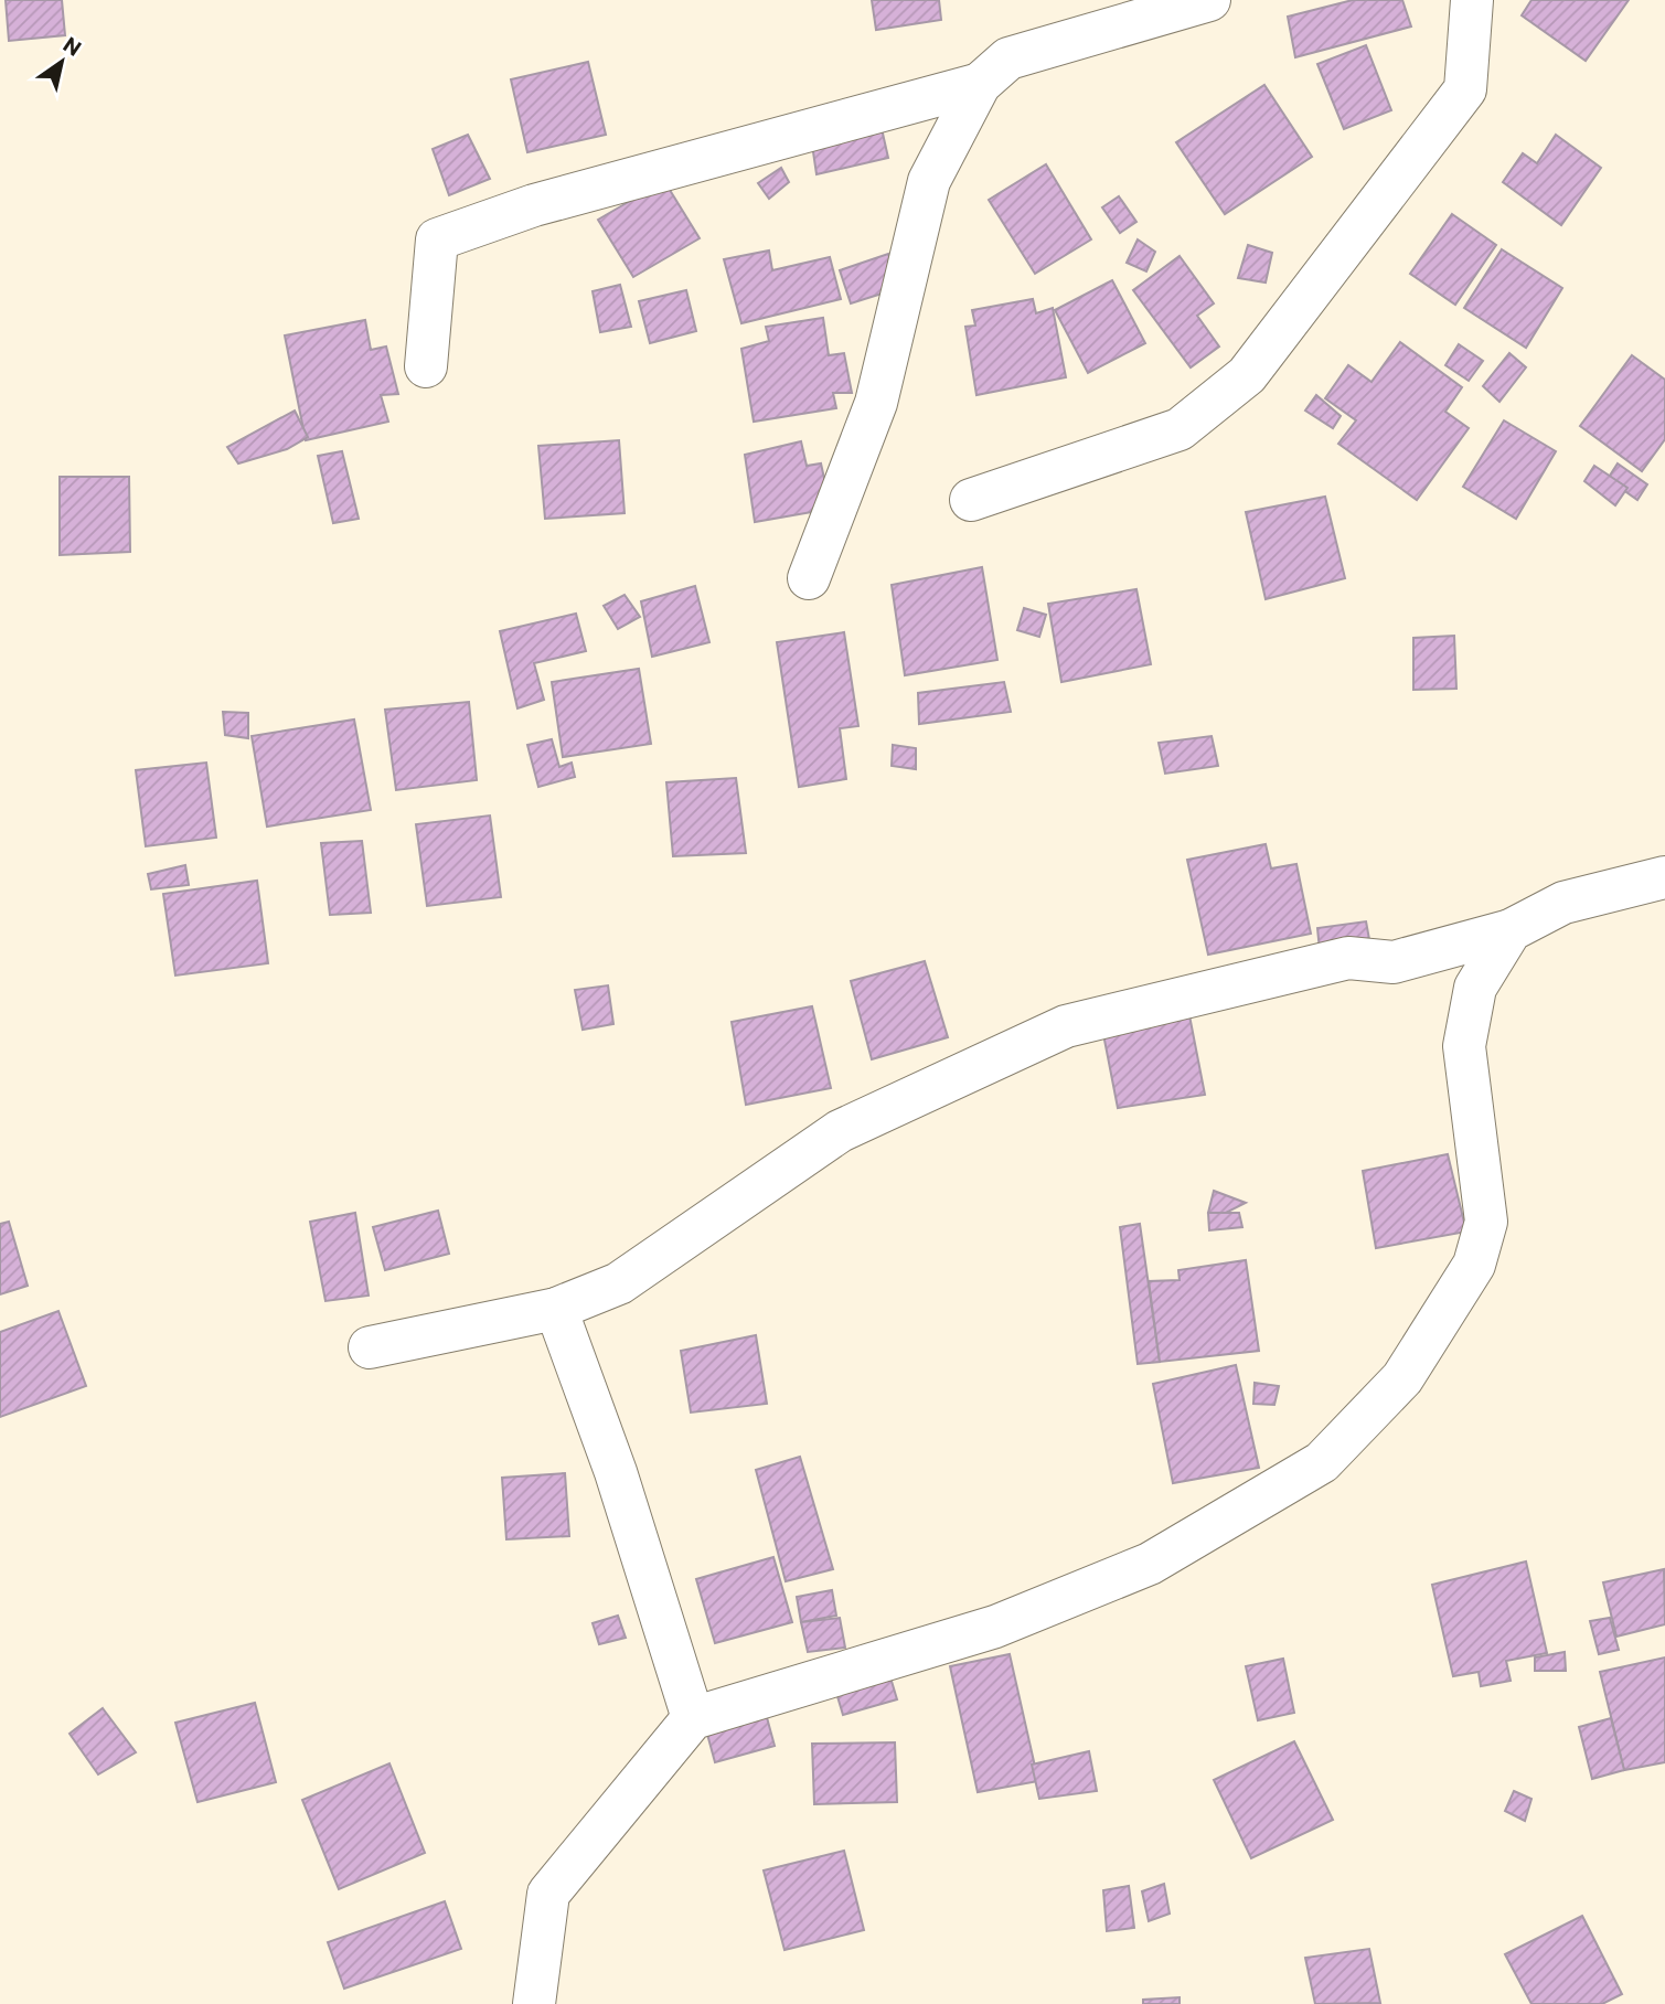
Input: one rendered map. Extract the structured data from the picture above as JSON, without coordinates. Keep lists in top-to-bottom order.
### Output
{
  "north": "top right"
}
